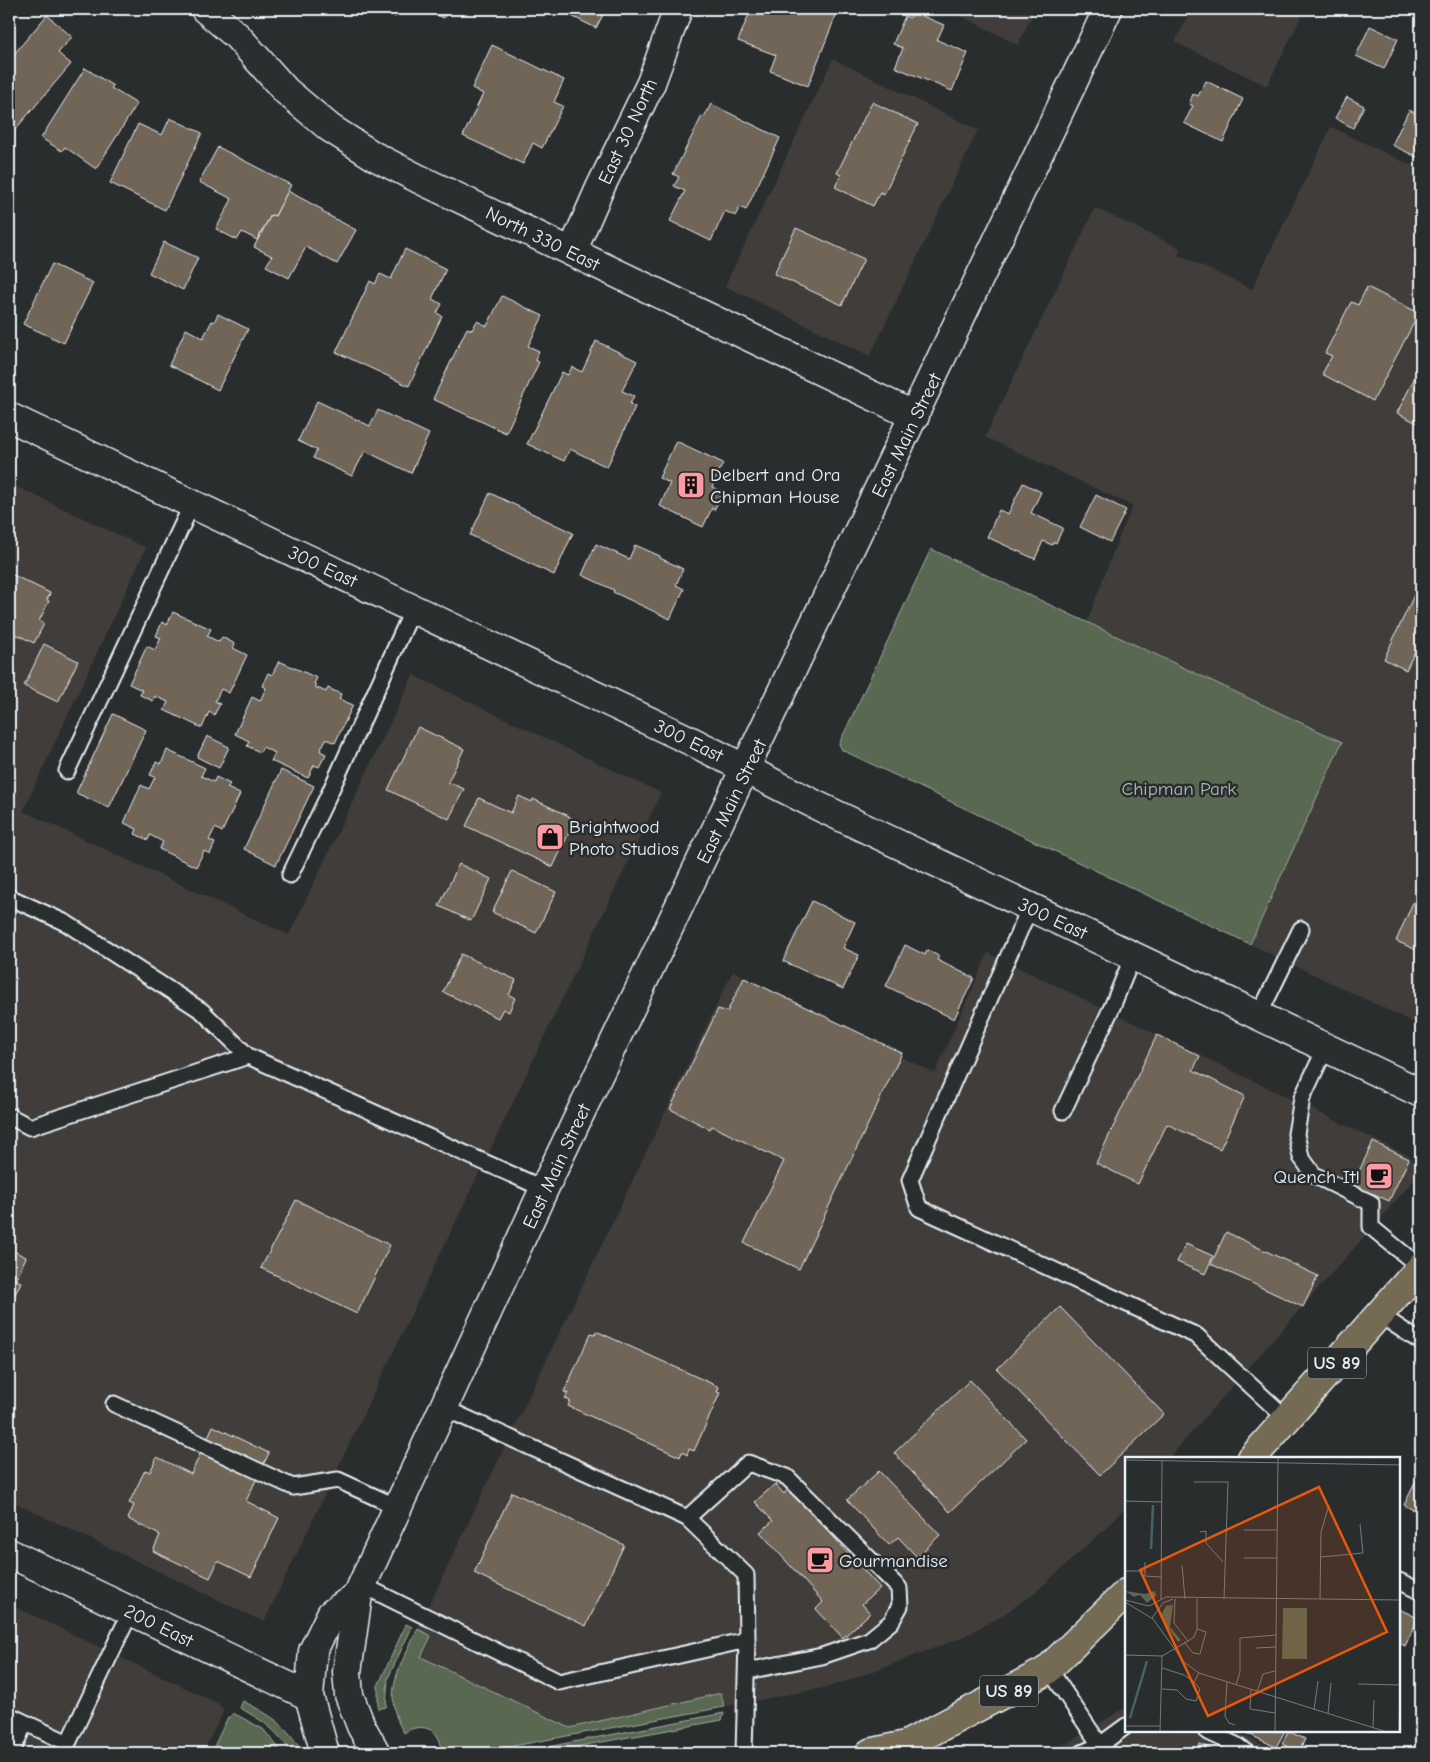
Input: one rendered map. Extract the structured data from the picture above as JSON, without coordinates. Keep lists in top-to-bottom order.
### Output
{
  "streets": {
    "main road": ["US 89"],
    "street": [
      "East 30 North",
      "North 330 East",
      "East Main Street",
      "300 East",
      "200 East"
    ]
  },
  "crossings": [
    ["East 30 North", "North 330 East"],
    ["North 330 East", "East Main Street"],
    ["East Main Street", "300 East"],
    ["East Main Street", "200 East"]
  ],
  "parks": ["Chipman Park"],
  "places": {
    "building": ["Delbert and Ora Chipman House"],
    "shop": ["Brightwood Photo Studios"],
    "cafe": ["Quench It!", "Gourmandise"]
  }
}
